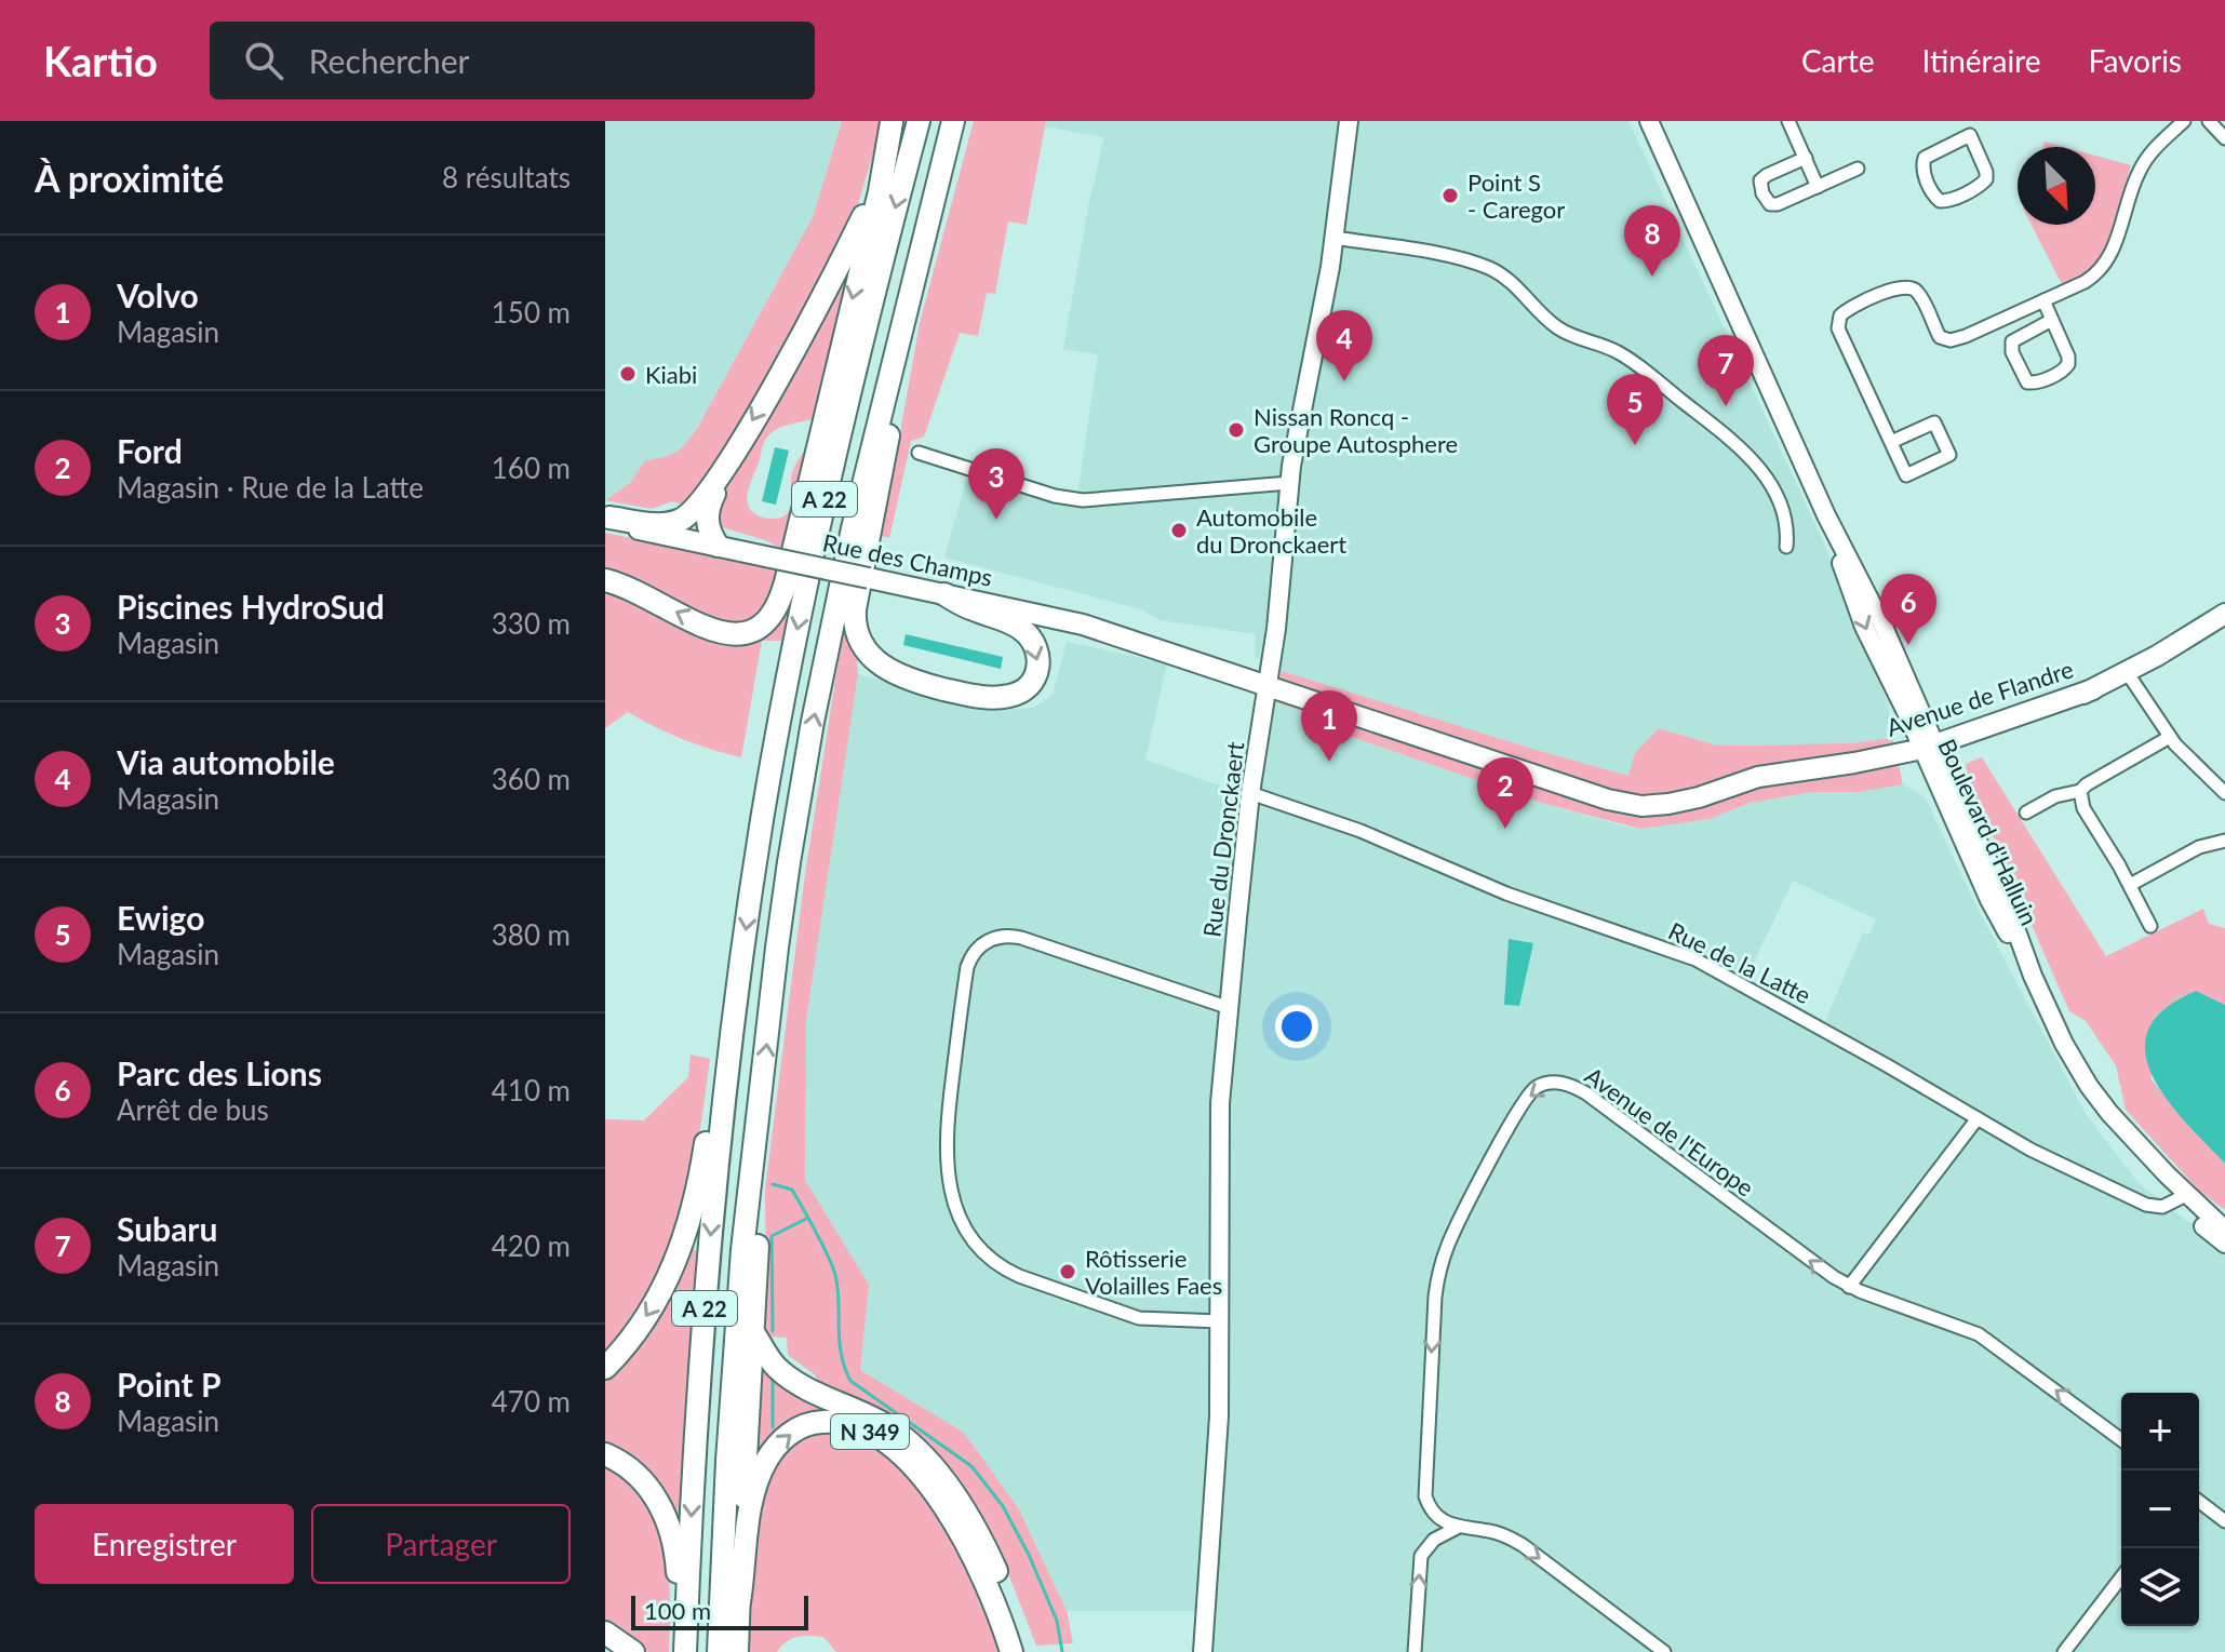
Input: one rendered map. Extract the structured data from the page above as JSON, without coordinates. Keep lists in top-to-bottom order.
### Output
{
  "streets": {
    "highway": ["A 22", "N 349"],
    "main road": [
      "Rue des Champs",
      "Avenue de Flandre",
      "Boulevard d'Halluin",
      "Rue du Dronckaert"
    ],
    "street": ["Rue de la Latte", "Avenue de l'Europe"]
  },
  "crossings": [
    ["Rue des Champs", "Avenue de Flandre"],
    ["Rue des Champs", "Rue du Dronckaert"],
    ["Avenue de Flandre", "Boulevard d'Halluin"],
    ["Avenue de Flandre", "Rue du Dronckaert"],
    ["Boulevard d'Halluin", "Rue de la Latte"],
    ["Rue du Dronckaert", "Rue de la Latte"]
  ],
  "places": [
    "Point S - Caregor",
    "Kiabi",
    "Nissan Roncq - Groupe Autosphere",
    "Automobile du Dronckaert",
    "Rôtisserie Volailles Faes"
  ],
  "scale_bar": "100 m",
  "north": "bottom right",
  "page": {
    "header": "Kartio",
    "search": "Rechercher",
    "nav": ["Carte", "Itinéraire", "Favoris"],
    "heading": ["À proximité", "8 résultats"],
    "pins": [
      "8",
      "4",
      "7",
      "5",
      "3",
      "6",
      "1",
      "2"
    ],
    "list": [
      {
        "mark": "1",
        "name": "Volvo",
        "note": "Magasin",
        "value": "150 m"
      },
      {
        "mark": "2",
        "name": "Ford",
        "note": "Magasin · Rue de la Latte",
        "value": "160 m"
      },
      {
        "mark": "3",
        "name": "Piscines HydroSud",
        "note": "Magasin",
        "value": "330 m"
      },
      {
        "mark": "4",
        "name": "Via automobile",
        "note": "Magasin",
        "value": "360 m"
      },
      {
        "mark": "5",
        "name": "Ewigo",
        "note": "Magasin",
        "value": "380 m"
      },
      {
        "mark": "6",
        "name": "Parc des Lions",
        "note": "Arrêt de bus",
        "value": "410 m"
      },
      {
        "mark": "7",
        "name": "Subaru",
        "note": "Magasin",
        "value": "420 m"
      },
      {
        "mark": "8",
        "name": "Point P",
        "note": "Magasin",
        "value": "470 m"
      }
    ],
    "map_buttons": ["+", "−"],
    "buttons": ["Enregistrer", "Partager"],
    "scale": "100 m"
  }
}
